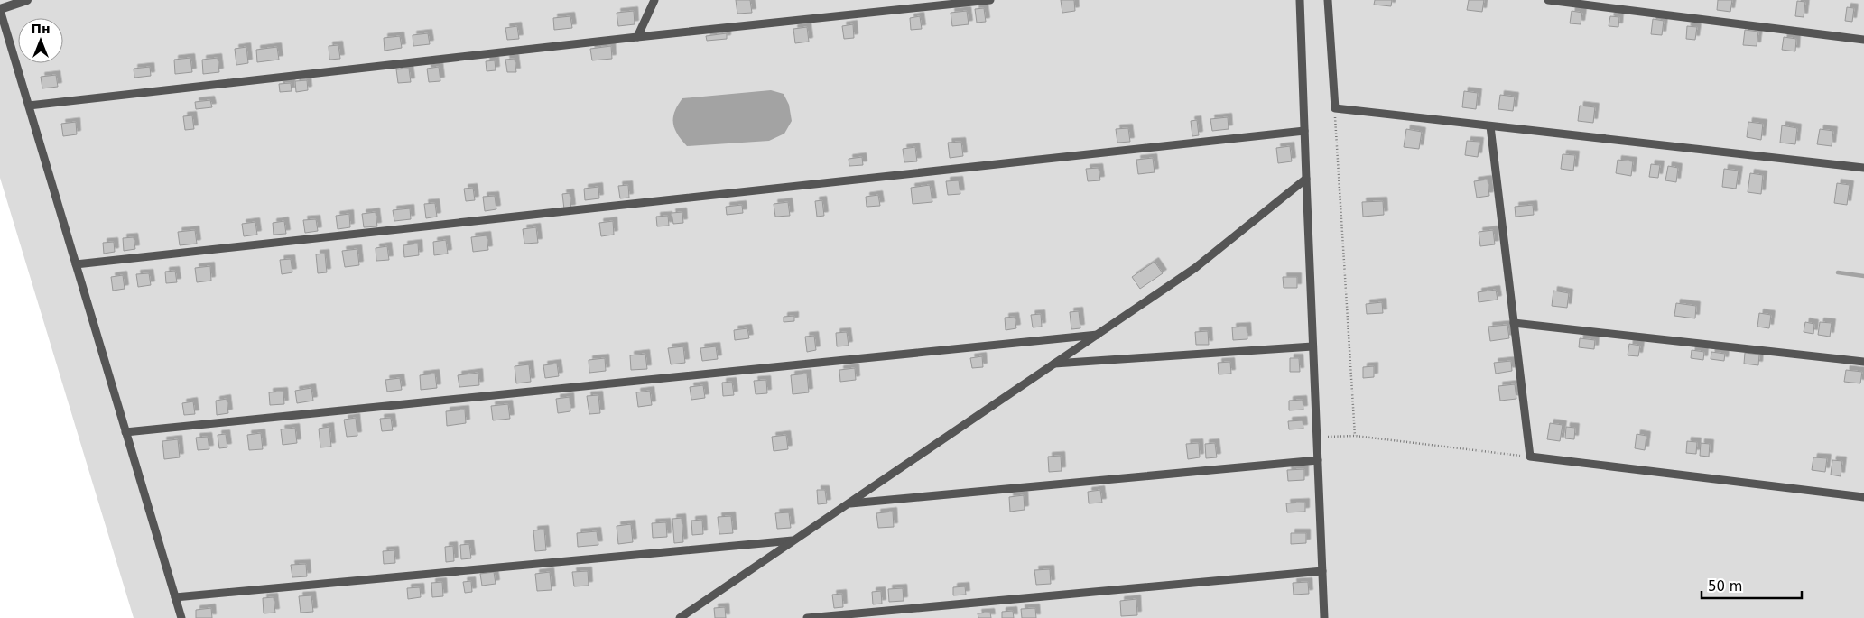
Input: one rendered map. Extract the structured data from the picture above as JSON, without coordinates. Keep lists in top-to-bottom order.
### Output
{
  "scale_bar": "50 m",
  "north": "top"
}
